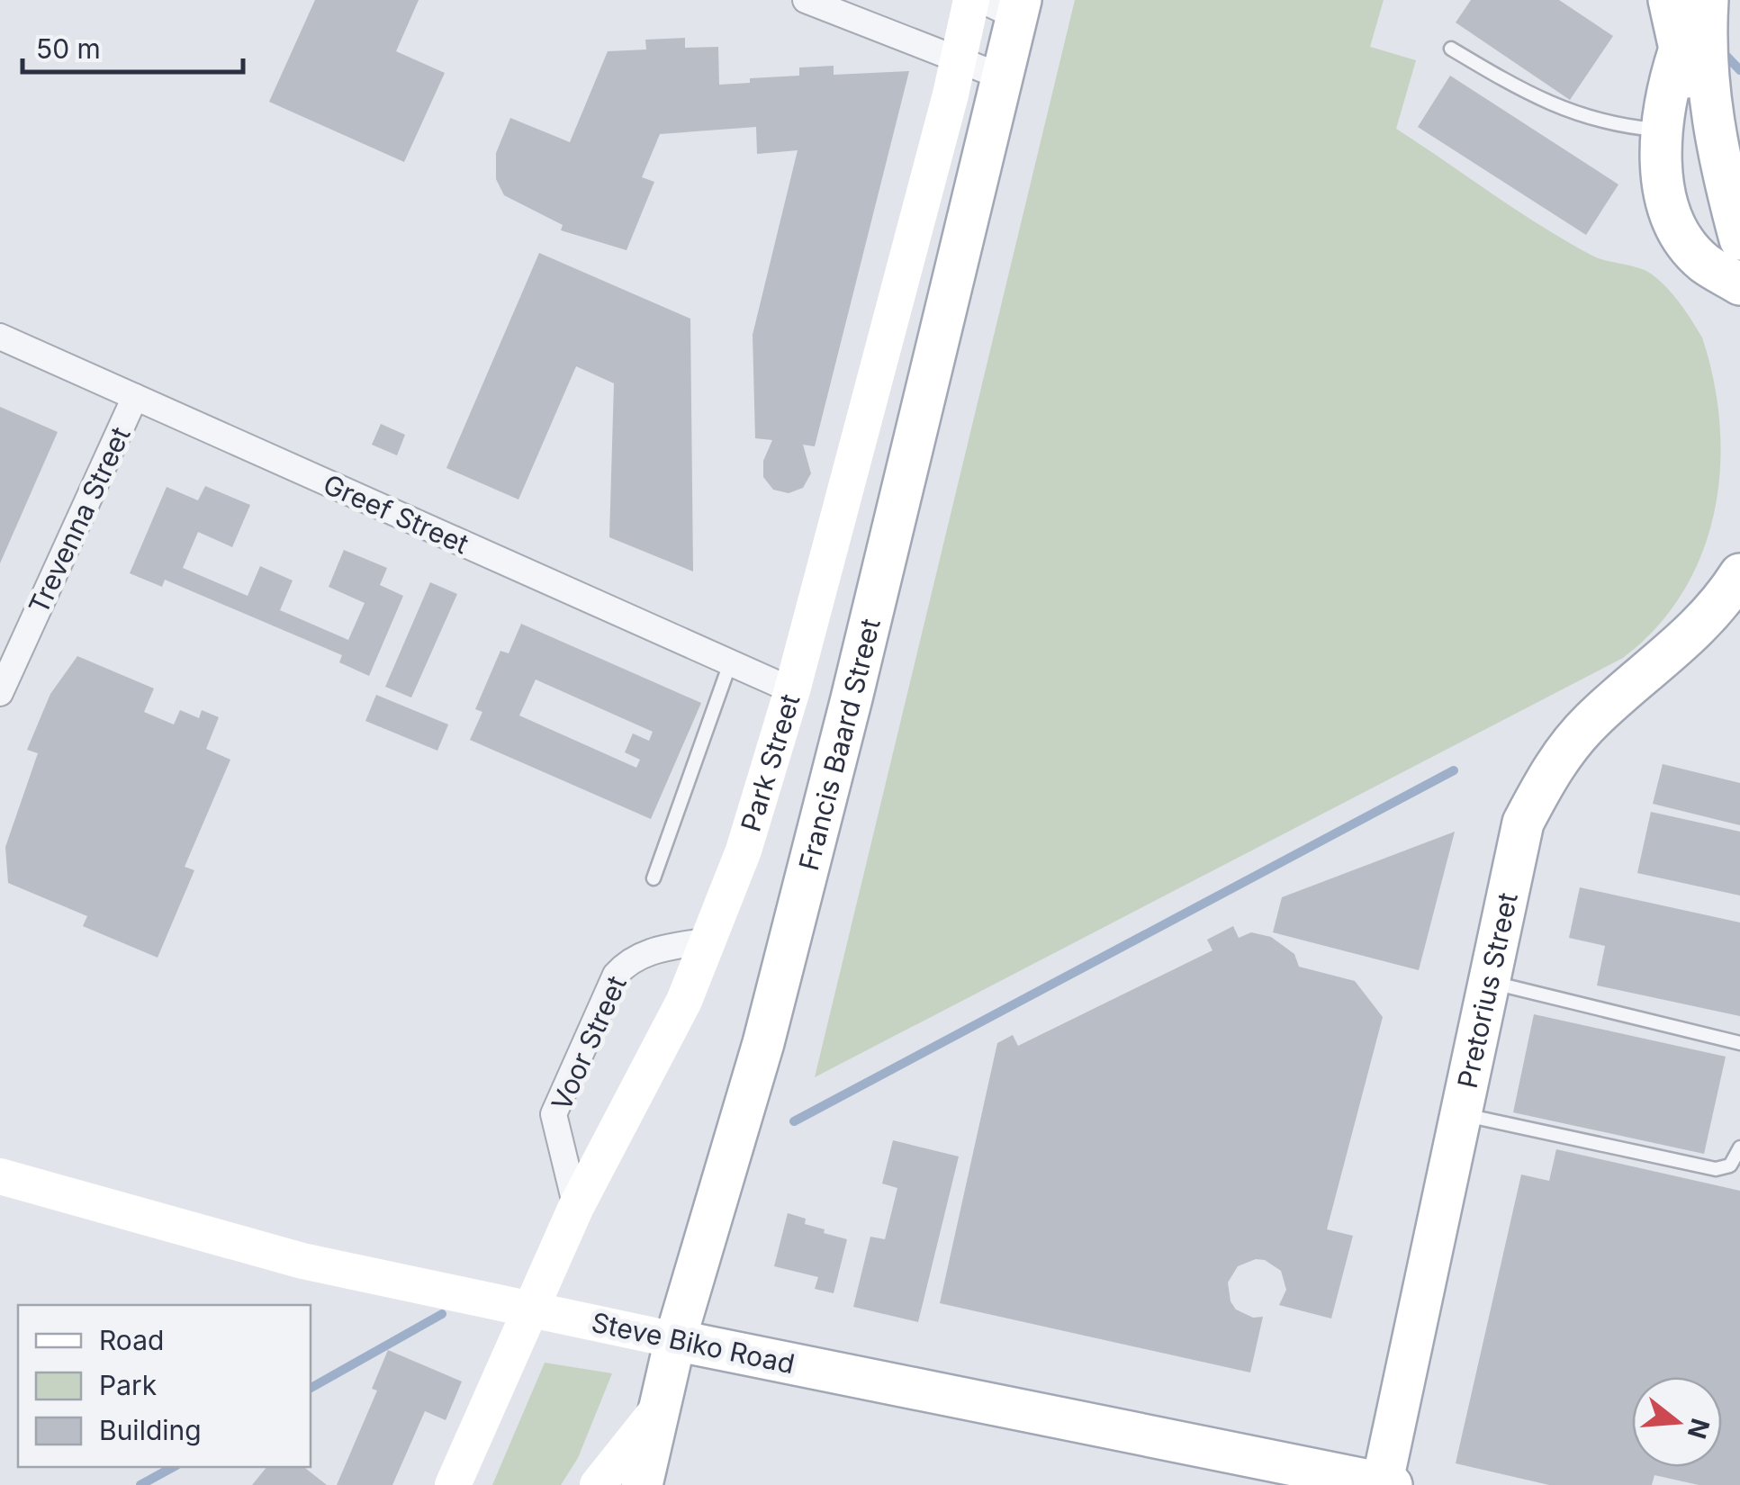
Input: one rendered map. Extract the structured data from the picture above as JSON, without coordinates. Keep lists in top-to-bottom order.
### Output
{
  "streets": {
    "main road": ["Francis Baard Street", "Pretorius Street", "Steve Biko Road"],
    "street": [
      "Greef Street",
      "Trevenna Street",
      "Park Street",
      "Voor Street"
    ]
  },
  "crossings": [
    ["Greef Street", "Trevenna Street"],
    ["Greef Street", "Park Street"],
    ["Francis Baard Street", "Steve Biko Road"],
    ["Park Street", "Voor Street"],
    ["Park Street", "Steve Biko Road"],
    ["Pretorius Street", "Steve Biko Road"]
  ],
  "legend": ["Road", "Park", "Building"],
  "scale_bar": "50 m",
  "north": "right"
}
